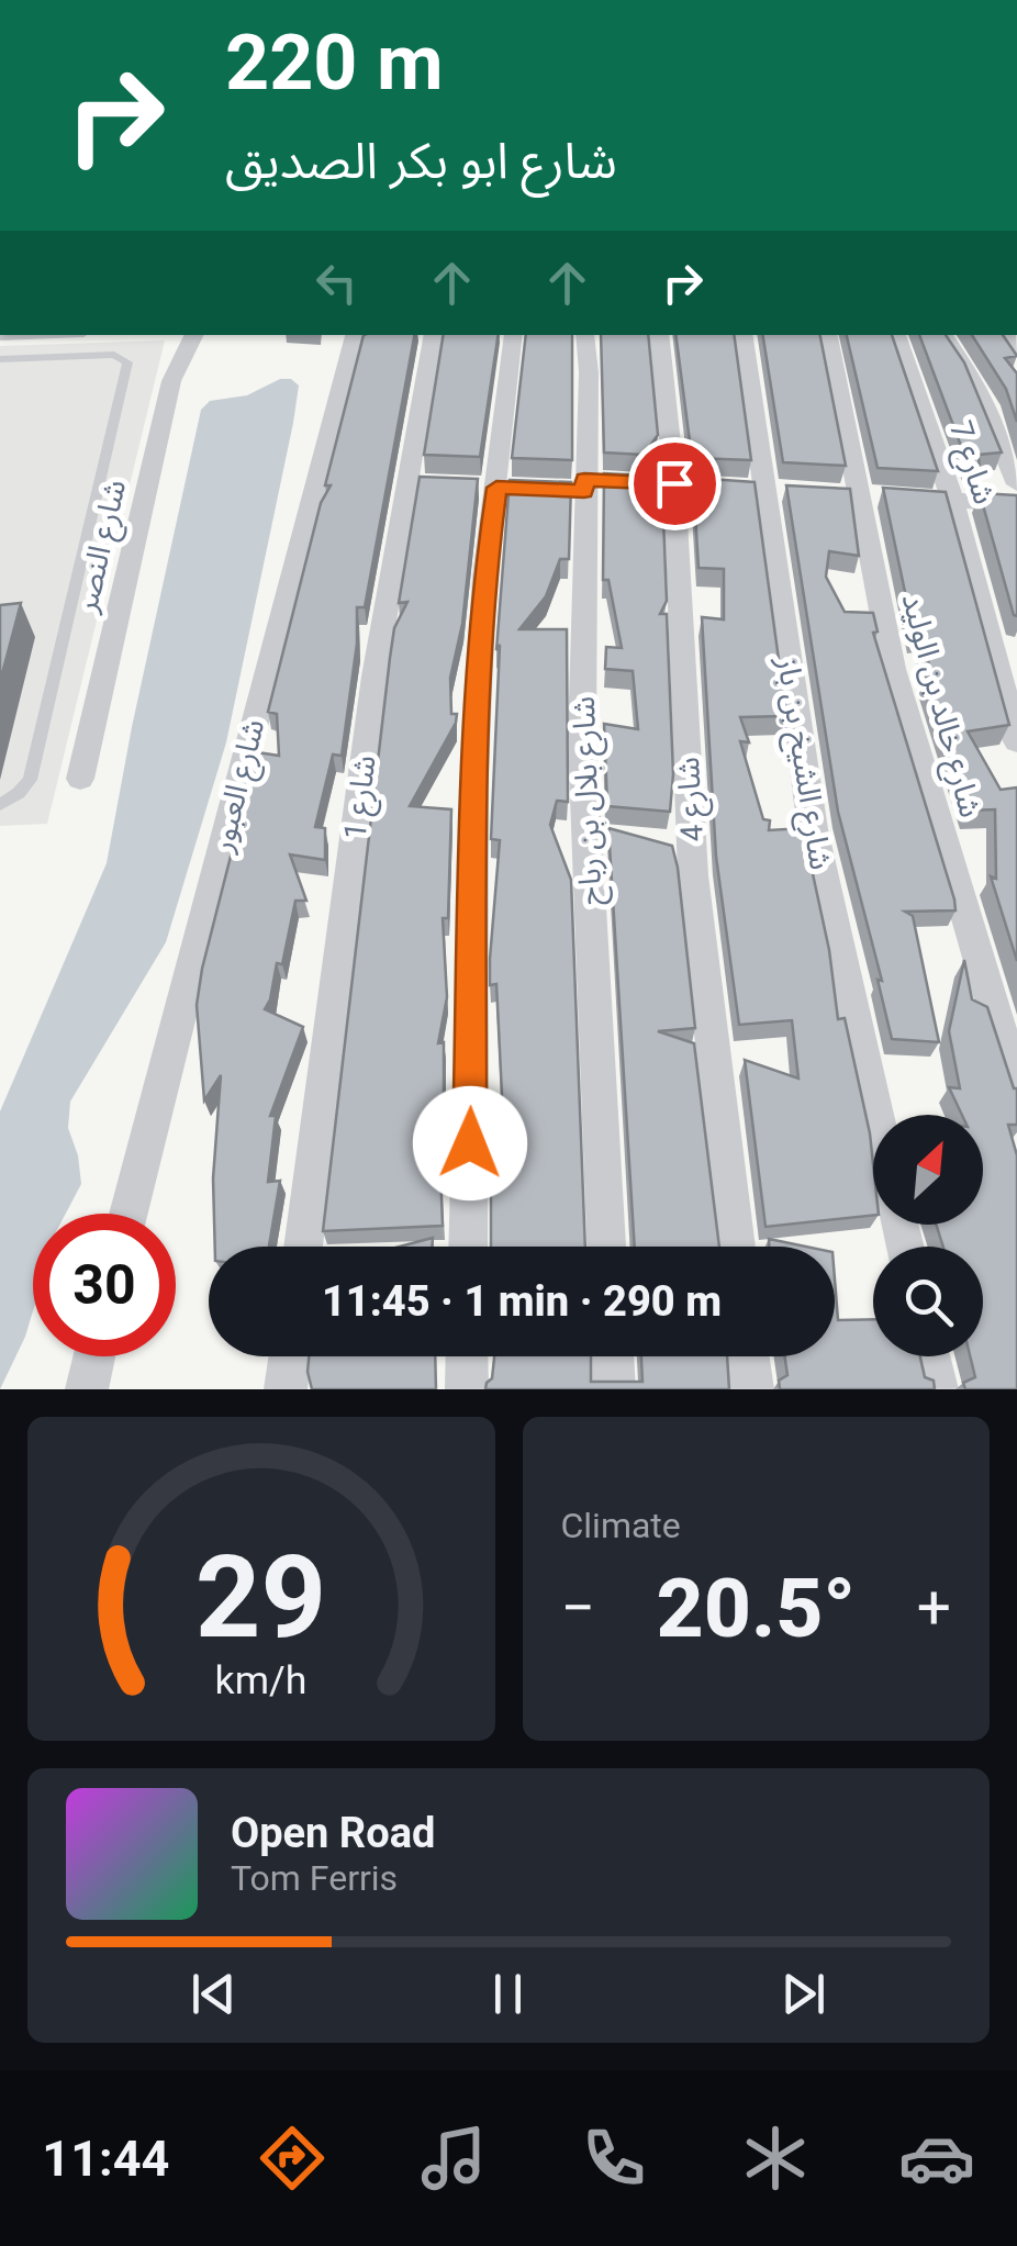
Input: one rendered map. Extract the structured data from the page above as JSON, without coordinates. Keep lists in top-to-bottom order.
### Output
{
  "streets": {
    "street": [
      "شارع 7",
      "شارع النصر",
      "شارع خالد بن الوليد",
      "شارع الشيخ بن باز",
      "شارع العبور",
      "شارع 1",
      "شارع 4",
      "شارع بلال بن رباح"
    ]
  },
  "north": "top right",
  "page": {
    "turn": ["220 m", "شارع ابو بكر الصديق"],
    "limit": "30",
    "trip": "11:45 · 1 min · 290 m",
    "tile": "Climate",
    "heat": ["−", "20.5°", "+"],
    "song": ["Open Road", "Tom Ferris"],
    "tabs": "11:44",
    "gauge": ["29", "km/h"]
  }
}
